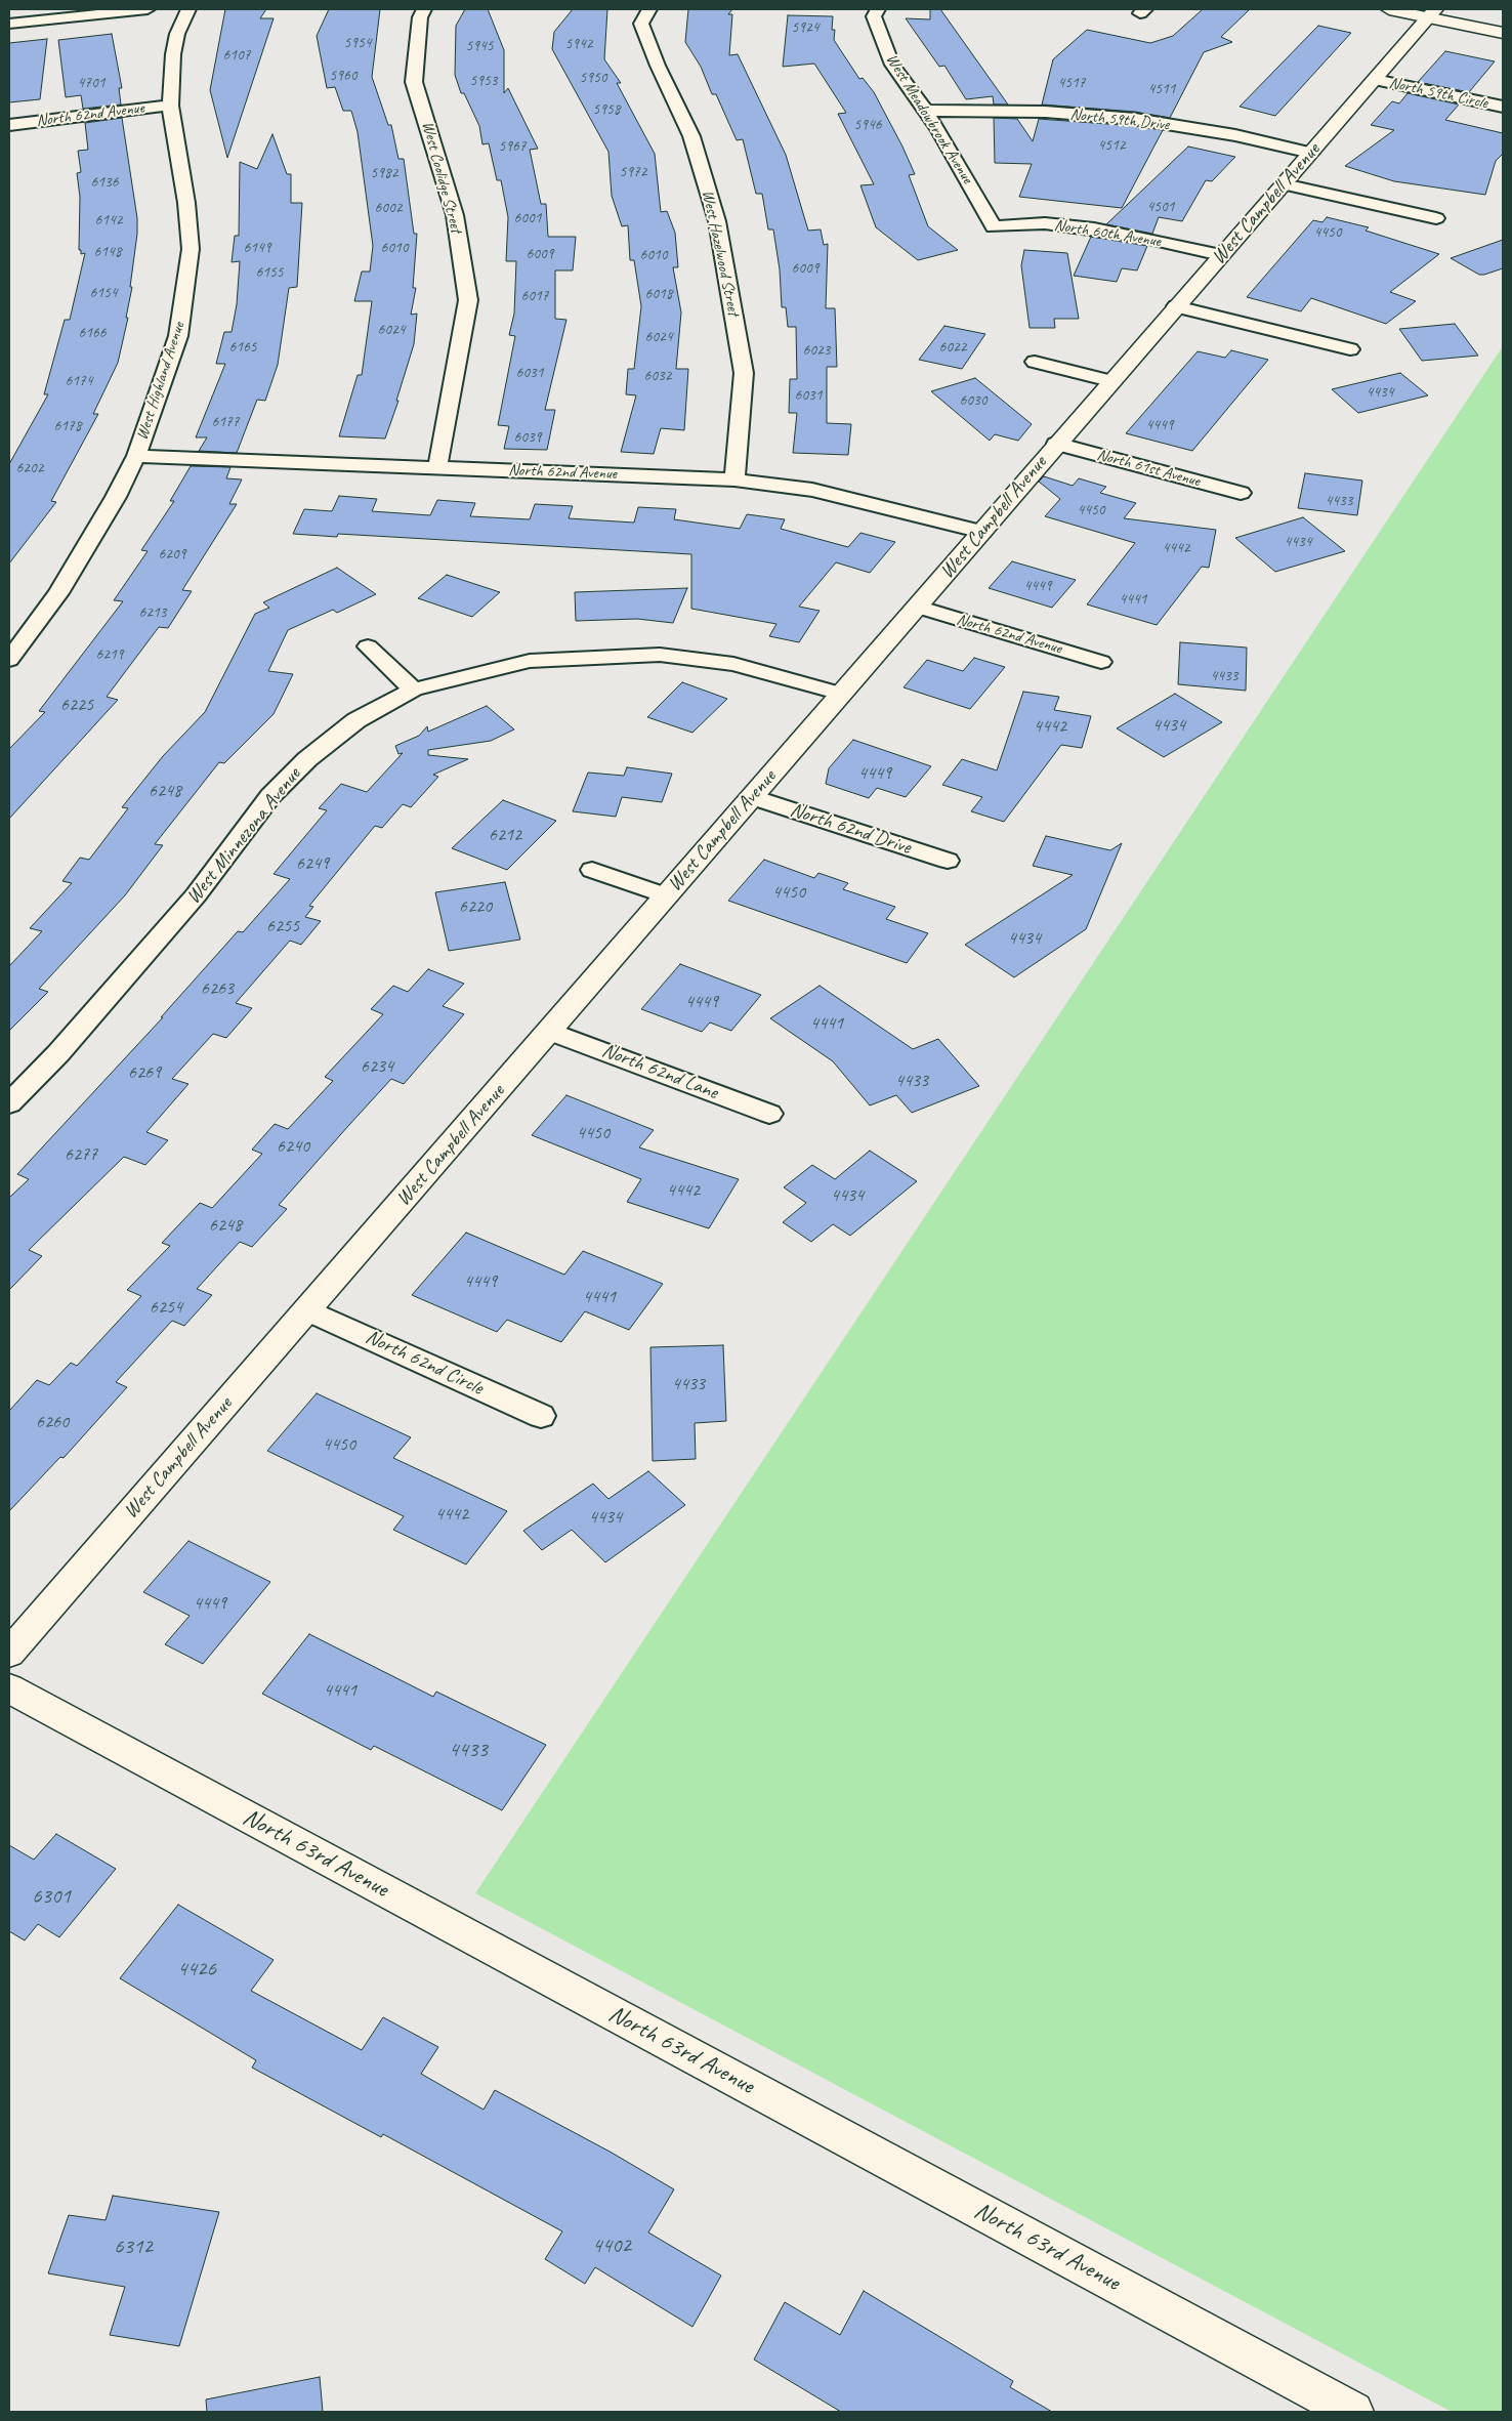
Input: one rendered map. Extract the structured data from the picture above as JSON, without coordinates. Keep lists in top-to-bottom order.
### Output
{
  "streets": {
    "street": [
      "North 59th Circle",
      "North 62nd Avenue",
      "West Meadowbrook Avenue",
      "North 59th Drive",
      "West Coolidge Street",
      "West Campbell Avenue",
      "North 60th Avenue",
      "West Hazelwood Street",
      "West Highland Avenue",
      "North 61st Avenue",
      "North 62nd Drive",
      "West Minnezona Avenue",
      "North 62nd Lane",
      "North 62nd Circle",
      "North 63rd Avenue"
    ]
  },
  "crossings": [
    ["North 59th Circle", "West Campbell Avenue"],
    ["North 62nd Avenue", "West Coolidge Street"],
    ["North 62nd Avenue", "West Campbell Avenue"],
    ["North 62nd Avenue", "West Hazelwood Street"],
    ["North 62nd Avenue", "West Highland Avenue"],
    ["West Meadowbrook Avenue", "North 59th Drive"],
    ["West Meadowbrook Avenue", "North 60th Avenue"],
    ["North 59th Drive", "West Campbell Avenue"],
    ["West Campbell Avenue", "North 60th Avenue"],
    ["West Campbell Avenue", "North 61st Avenue"],
    ["West Campbell Avenue", "North 62nd Drive"],
    ["West Campbell Avenue", "West Minnezona Avenue"],
    ["West Campbell Avenue", "North 62nd Lane"],
    ["West Campbell Avenue", "North 62nd Circle"]
  ],
  "house_numbers": [
    "5924",
    "5954",
    "5942",
    "5945",
    "6107",
    "5960",
    "5950",
    "5953",
    "4701",
    "4517",
    "4511",
    "5958",
    "5946",
    "4512",
    "5967",
    "5972",
    "5982",
    "6136",
    "4501",
    "6002",
    "6001",
    "6142",
    "4450",
    "6149",
    "6010",
    "6148",
    "6009",
    "6010",
    "6009",
    "6155",
    "6154",
    "6018",
    "6017",
    "6024",
    "6166",
    "6024",
    "6165",
    "6022",
    "6023",
    "6031",
    "6032",
    "6174",
    "4434",
    "6031",
    "6030",
    "6177",
    "4449",
    "6178",
    "6039",
    "6202",
    "4433",
    "4450",
    "4434",
    "4442",
    "6209",
    "4449",
    "4441",
    "6213",
    "6219",
    "4433",
    "6225",
    "4434",
    "4442",
    "4449",
    "6248",
    "6212",
    "6249",
    "4450",
    "6220",
    "6255",
    "4434",
    "6263",
    "4449",
    "4441",
    "6234",
    "6269",
    "4433",
    "4450",
    "6240",
    "6277",
    "4442",
    "4434",
    "6248",
    "4449",
    "4441",
    "6254",
    "4433",
    "6260",
    "4450",
    "4442",
    "4434",
    "4449",
    "4441",
    "4433",
    "6301",
    "4426",
    "4402",
    "6312"
  ]
}
